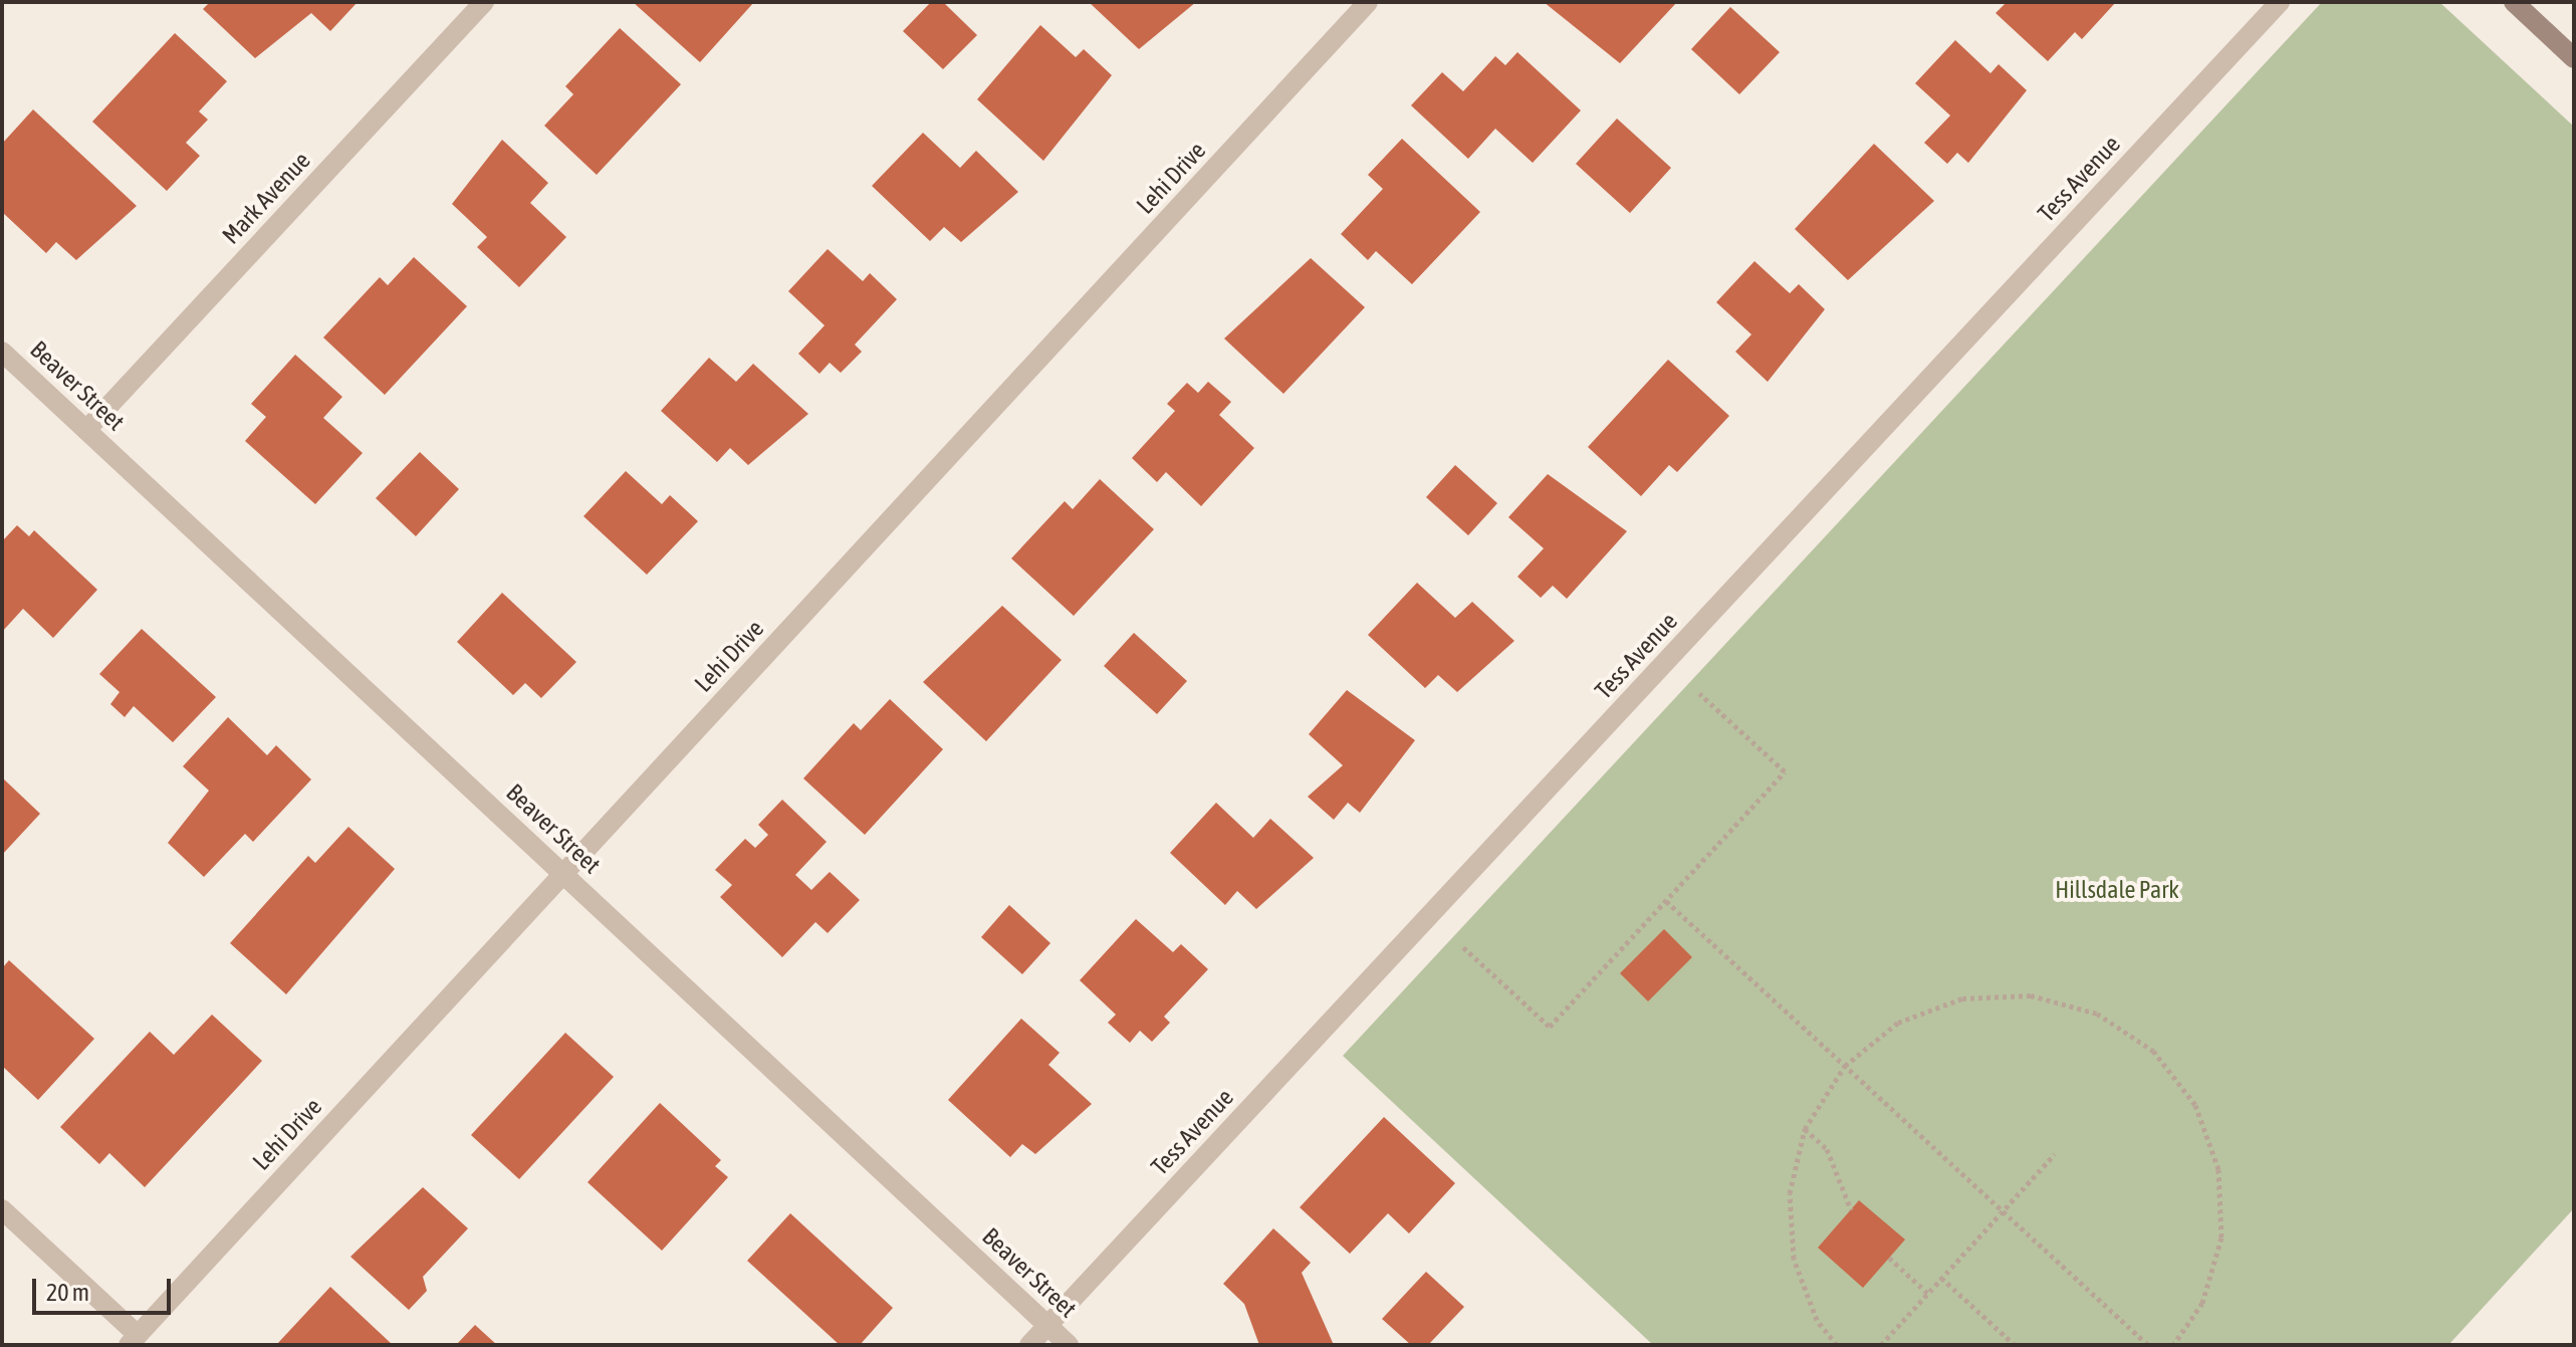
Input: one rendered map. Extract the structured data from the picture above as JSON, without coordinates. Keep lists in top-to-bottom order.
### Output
{
  "streets": {
    "street": [
      "Lehi Drive",
      "Tess Avenue",
      "Mark Avenue",
      "Beaver Street"
    ]
  },
  "crossings": [
    ["Lehi Drive", "Beaver Street"],
    ["Tess Avenue", "Beaver Street"],
    ["Mark Avenue", "Beaver Street"]
  ],
  "parks": ["Hillsdale Park"],
  "scale_bar": "20 m"
}
